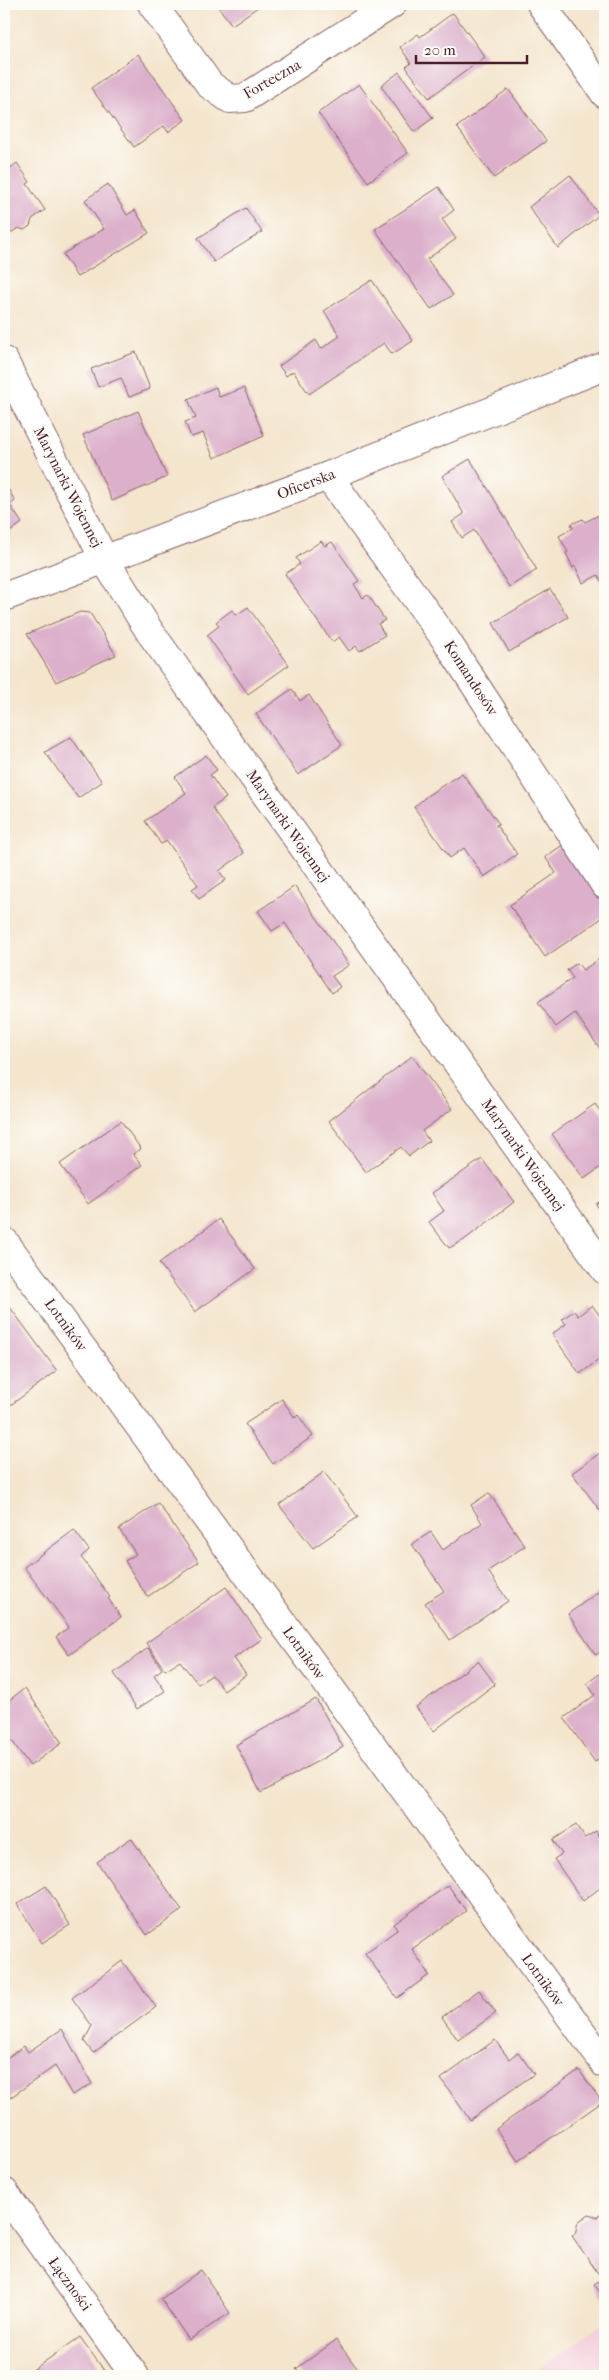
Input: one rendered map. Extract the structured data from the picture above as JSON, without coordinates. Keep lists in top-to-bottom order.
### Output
{
  "streets": {
    "street": [
      "Forteczna",
      "Oficerska",
      "Marynarki Wojennej",
      "Komandosów",
      "Lotników",
      "Łączności"
    ]
  },
  "crossings": [
    ["Oficerska", "Marynarki Wojennej"],
    ["Oficerska", "Komandosów"]
  ],
  "scale_bar": "20 m"
}
